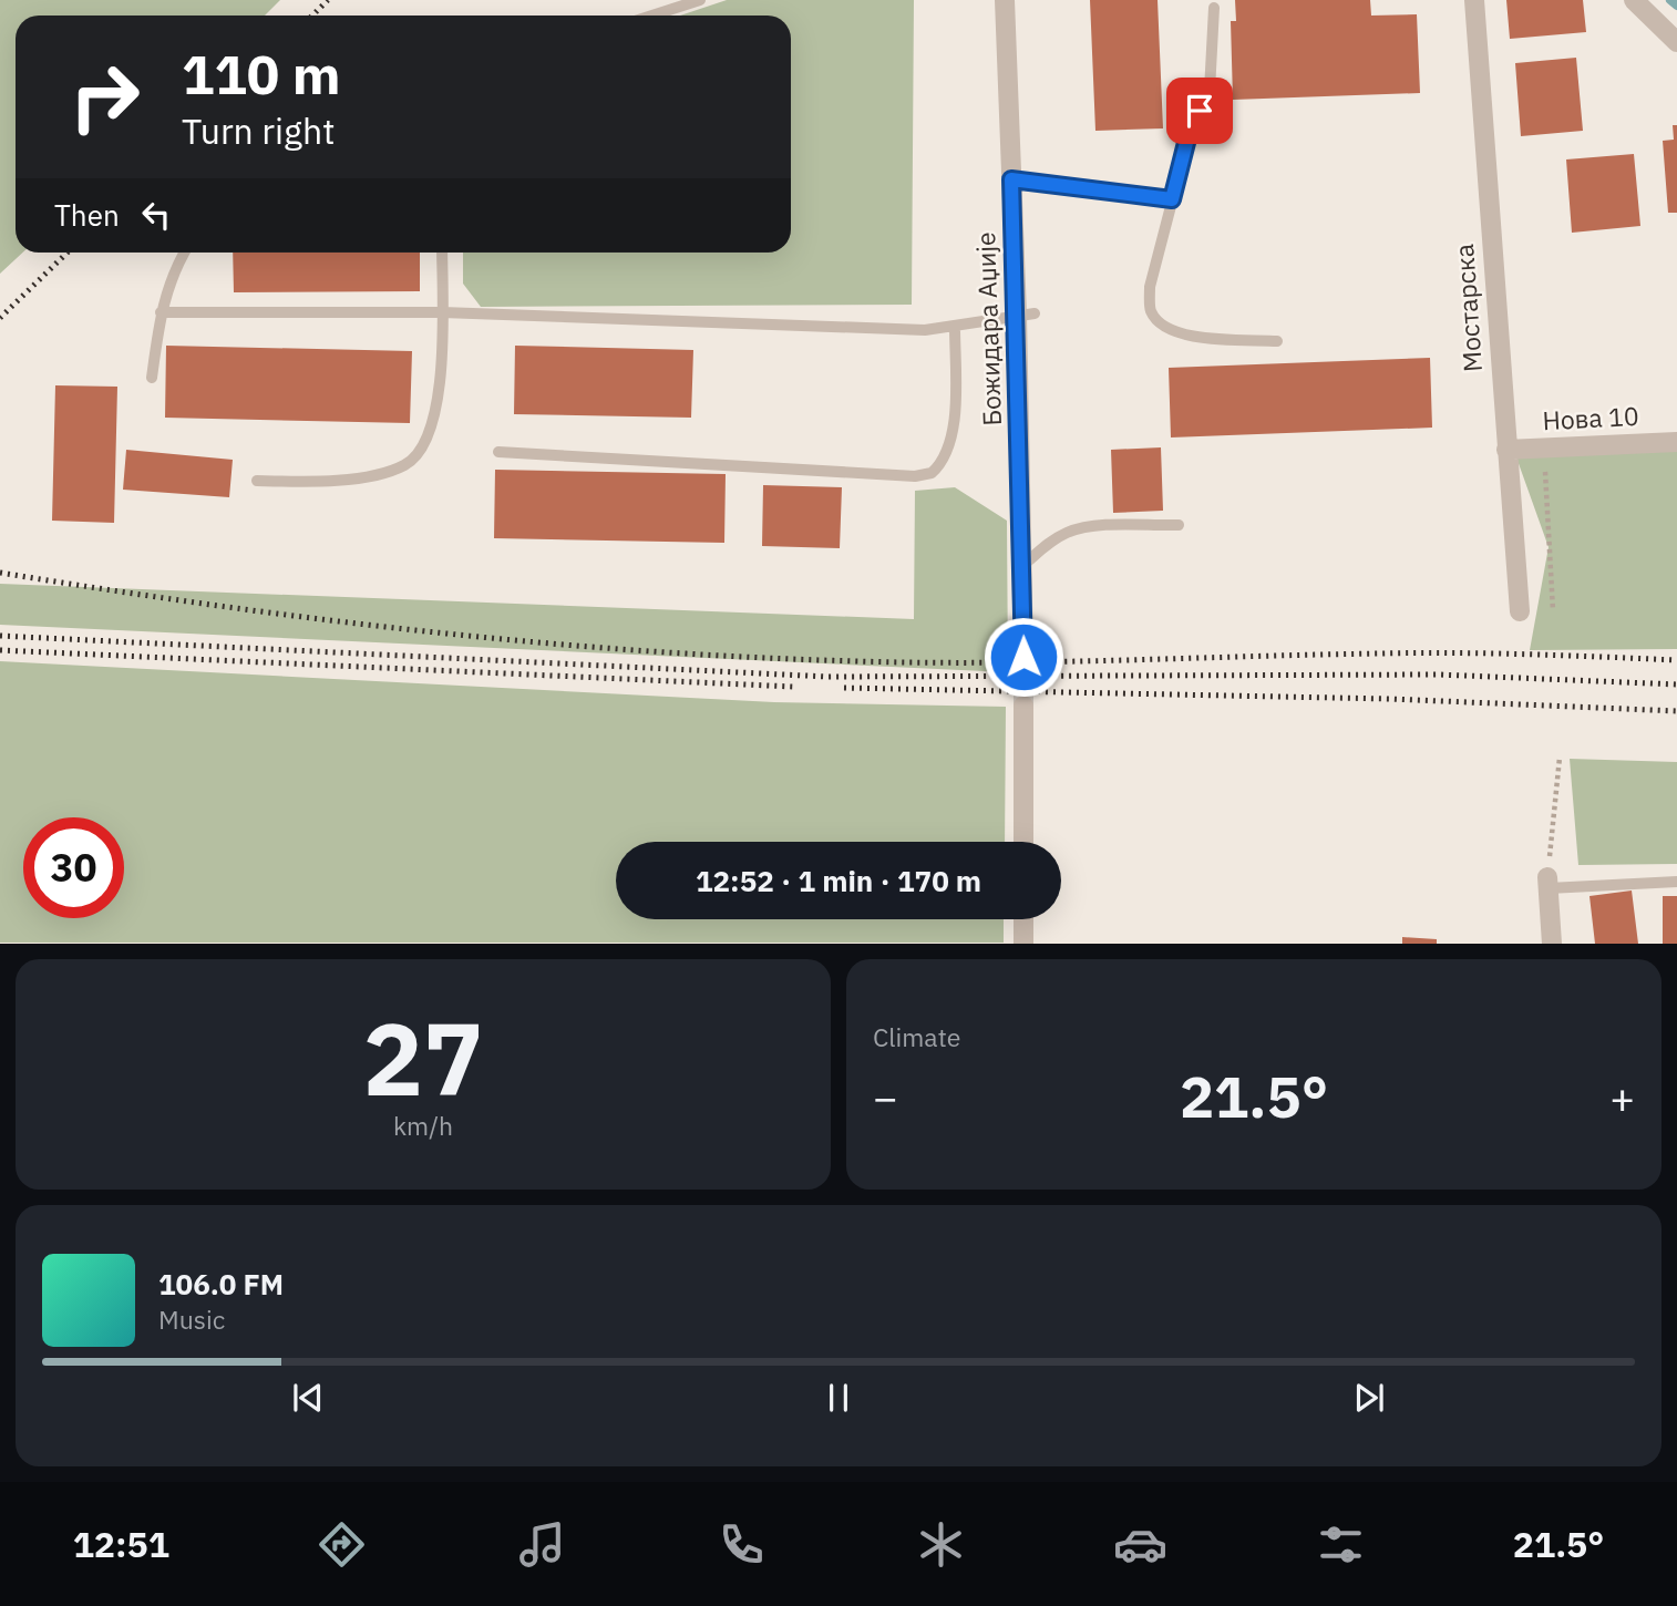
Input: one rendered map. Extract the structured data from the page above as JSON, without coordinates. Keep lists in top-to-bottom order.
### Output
{
  "streets": {
    "street": ["Мостарска", "Божидара Аџије", "Нова 10"]
  },
  "crossings": [
    ["Мостарска", "Нова 10"]
  ],
  "page": {
    "turn": ["110 m", "Turn right"],
    "then": "Then",
    "limit": "30",
    "trip": "12:52 · 1 min · 170 m",
    "tile": [
      ["27", "km/h"],
      "Climate"
    ],
    "heat": ["−", "21.5°", "+"],
    "song": ["106.0 FM", "Music"],
    "tabs": ["12:51", "21.5°"]
  }
}
